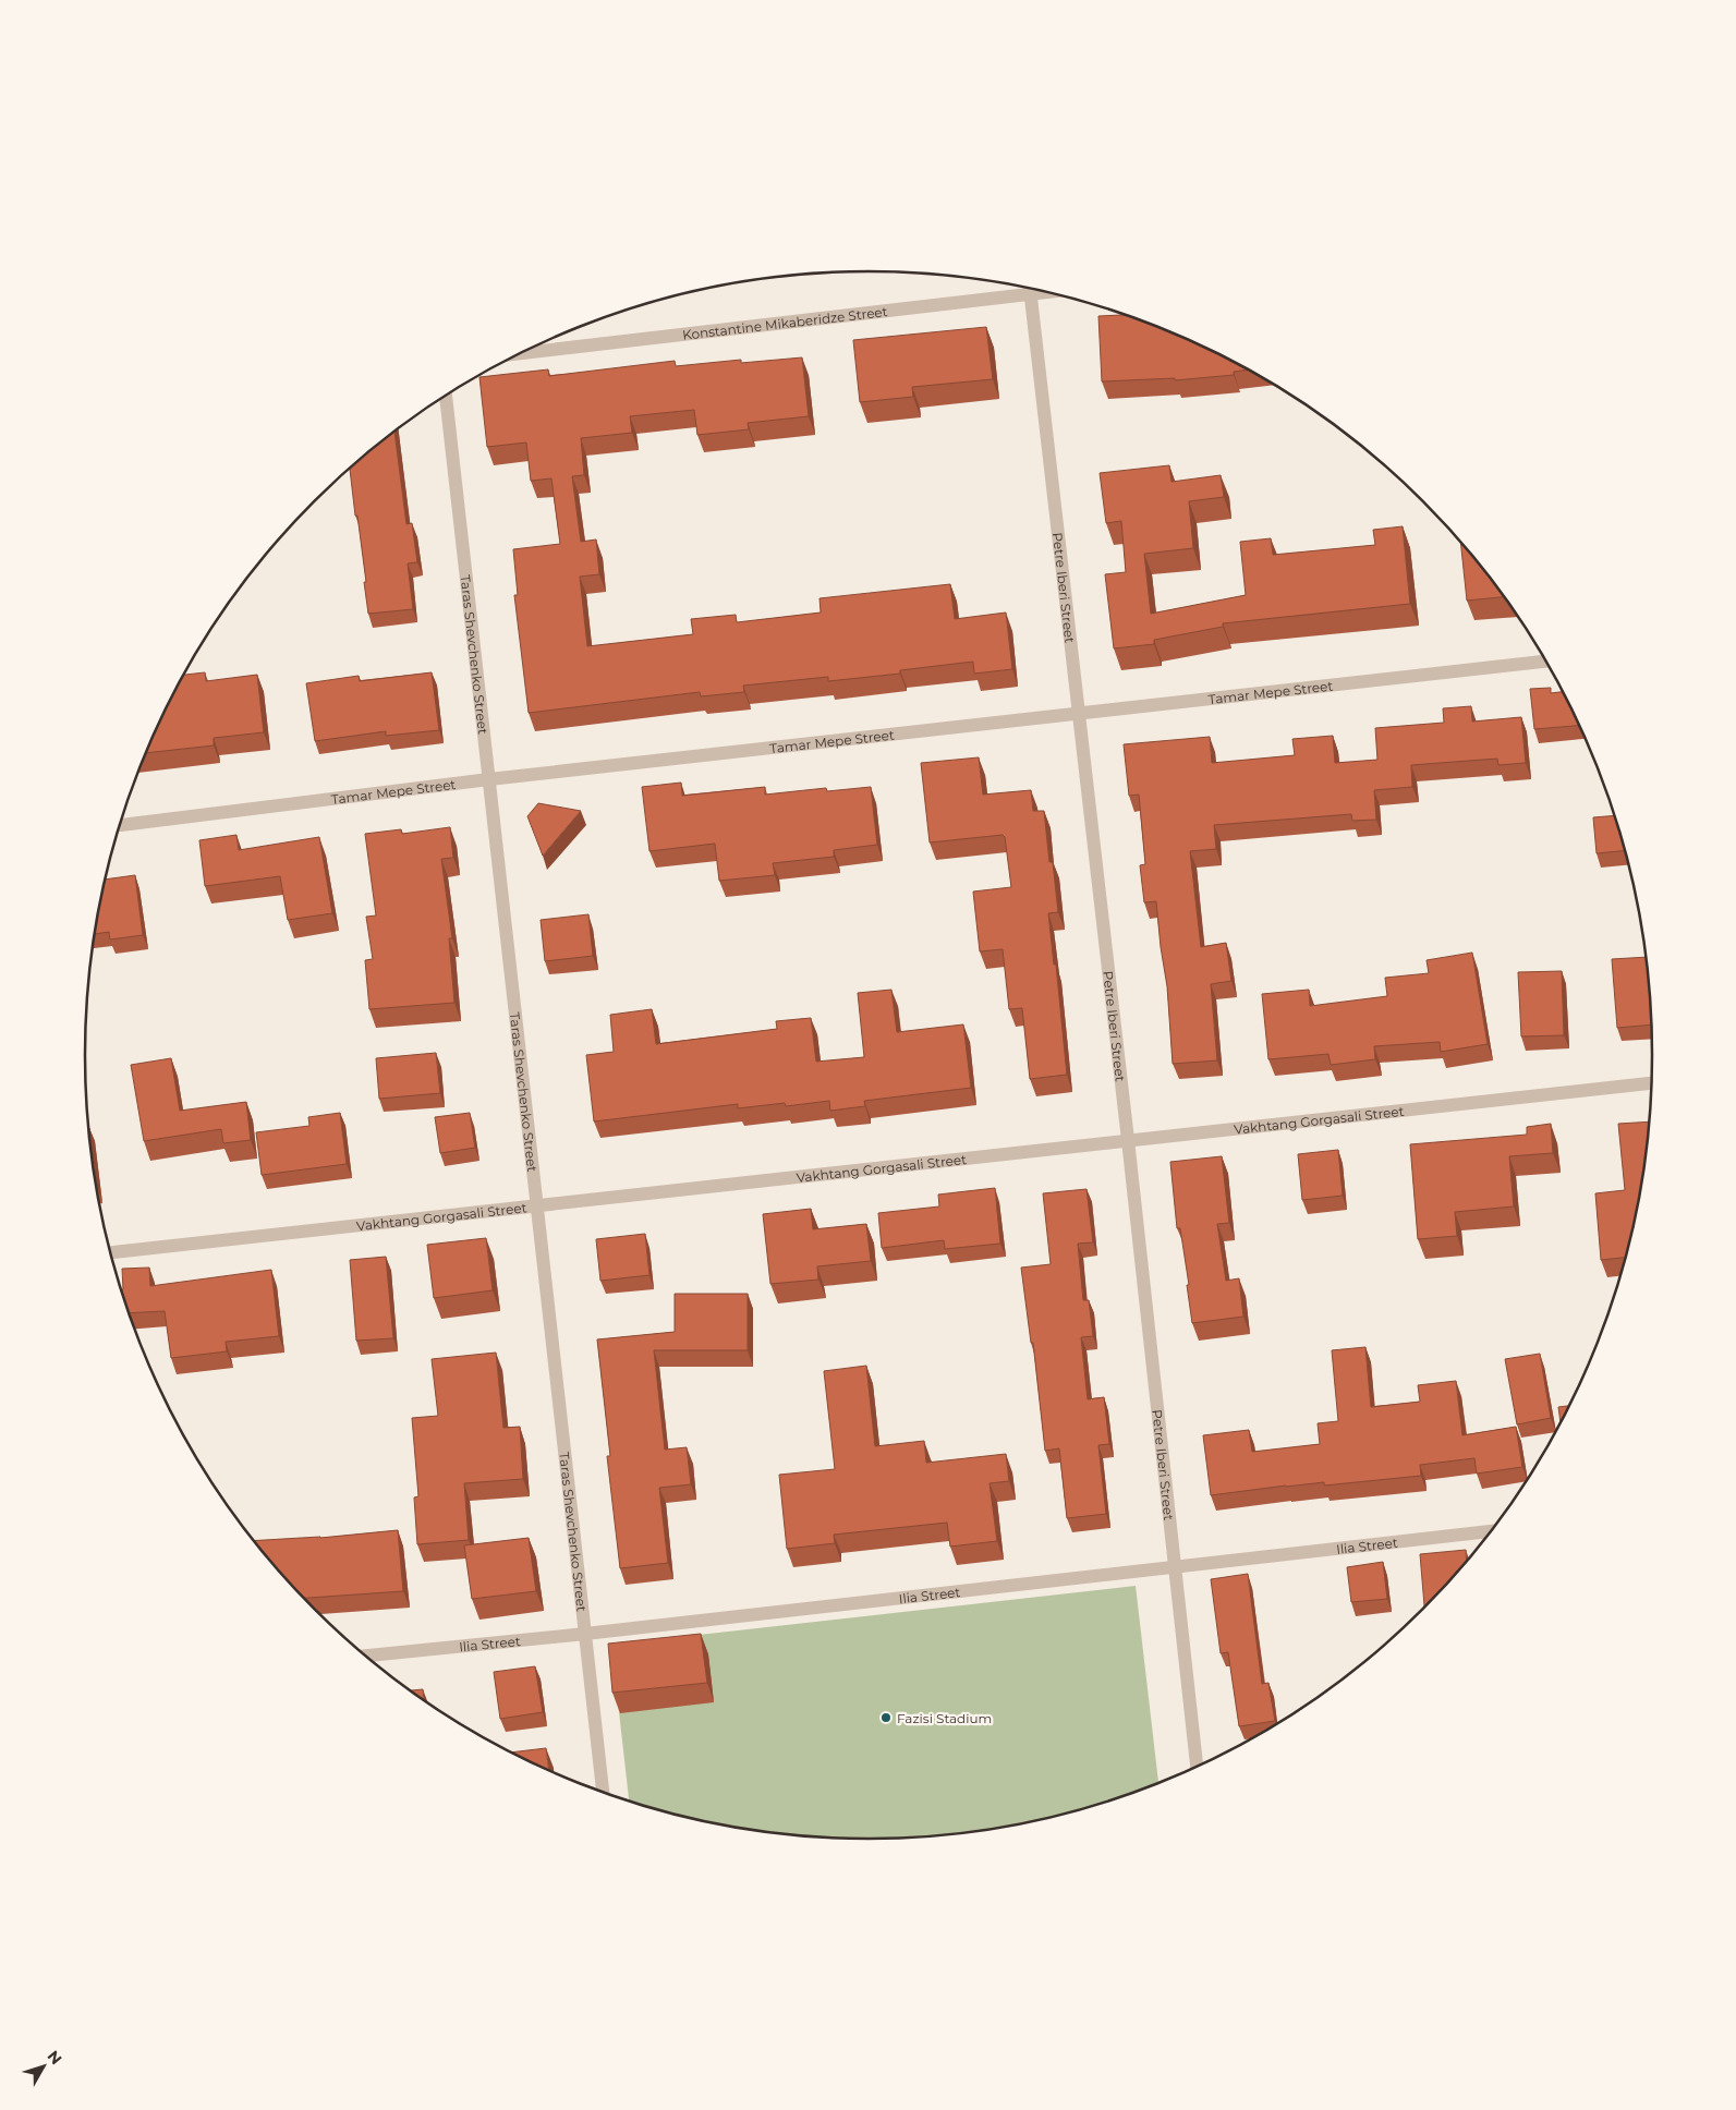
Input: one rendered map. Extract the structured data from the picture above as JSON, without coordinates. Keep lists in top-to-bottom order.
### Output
{
  "streets": {
    "street": [
      "Konstantine Mikaberidze Street",
      "Petre Iberi Street",
      "Taras Shevchenko Street",
      "Tamar Mepe Street",
      "Vakhtang Gorgasali Street",
      "Ilia Street"
    ]
  },
  "crossings": [
    ["Konstantine Mikaberidze Street", "Petre Iberi Street"],
    ["Petre Iberi Street", "Tamar Mepe Street"],
    ["Petre Iberi Street", "Vakhtang Gorgasali Street"],
    ["Petre Iberi Street", "Ilia Street"],
    ["Taras Shevchenko Street", "Tamar Mepe Street"],
    ["Taras Shevchenko Street", "Vakhtang Gorgasali Street"],
    ["Taras Shevchenko Street", "Ilia Street"]
  ],
  "places": ["Fazisi Stadium"],
  "north": "top right"
}
